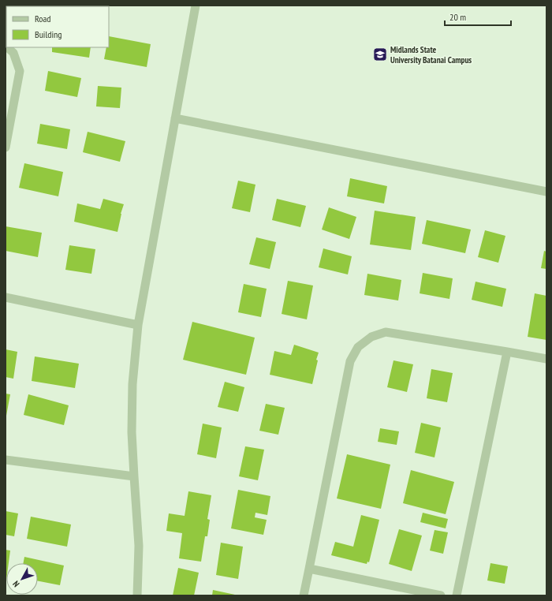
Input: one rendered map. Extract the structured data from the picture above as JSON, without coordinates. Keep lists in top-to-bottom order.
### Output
{
  "places": {
    "school or university": ["Midlands State University Batanai Campus"]
  },
  "legend": ["Road", "Building"],
  "scale_bar": "20 m",
  "north": "bottom left"
}
